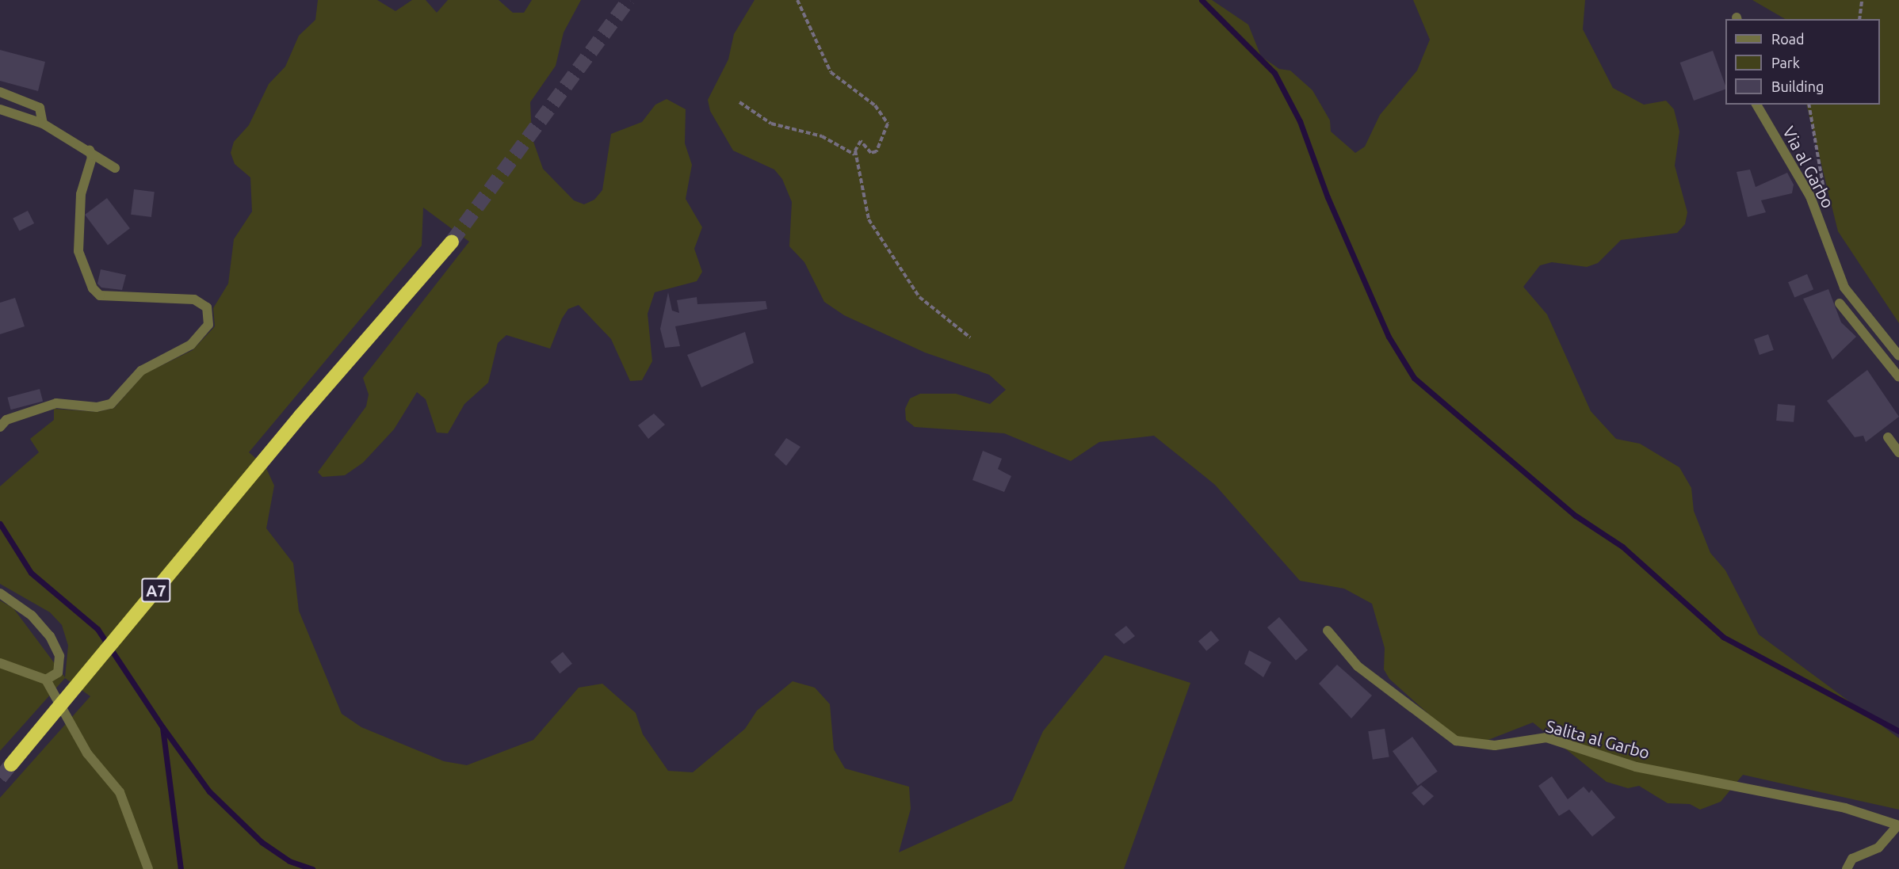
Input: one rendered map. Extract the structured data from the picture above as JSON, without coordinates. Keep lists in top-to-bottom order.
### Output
{
  "streets": {
    "highway": ["A7"],
    "street": ["Via al Garbo", "Salita al Garbo"]
  },
  "legend": ["Road", "Park", "Building"]
}
